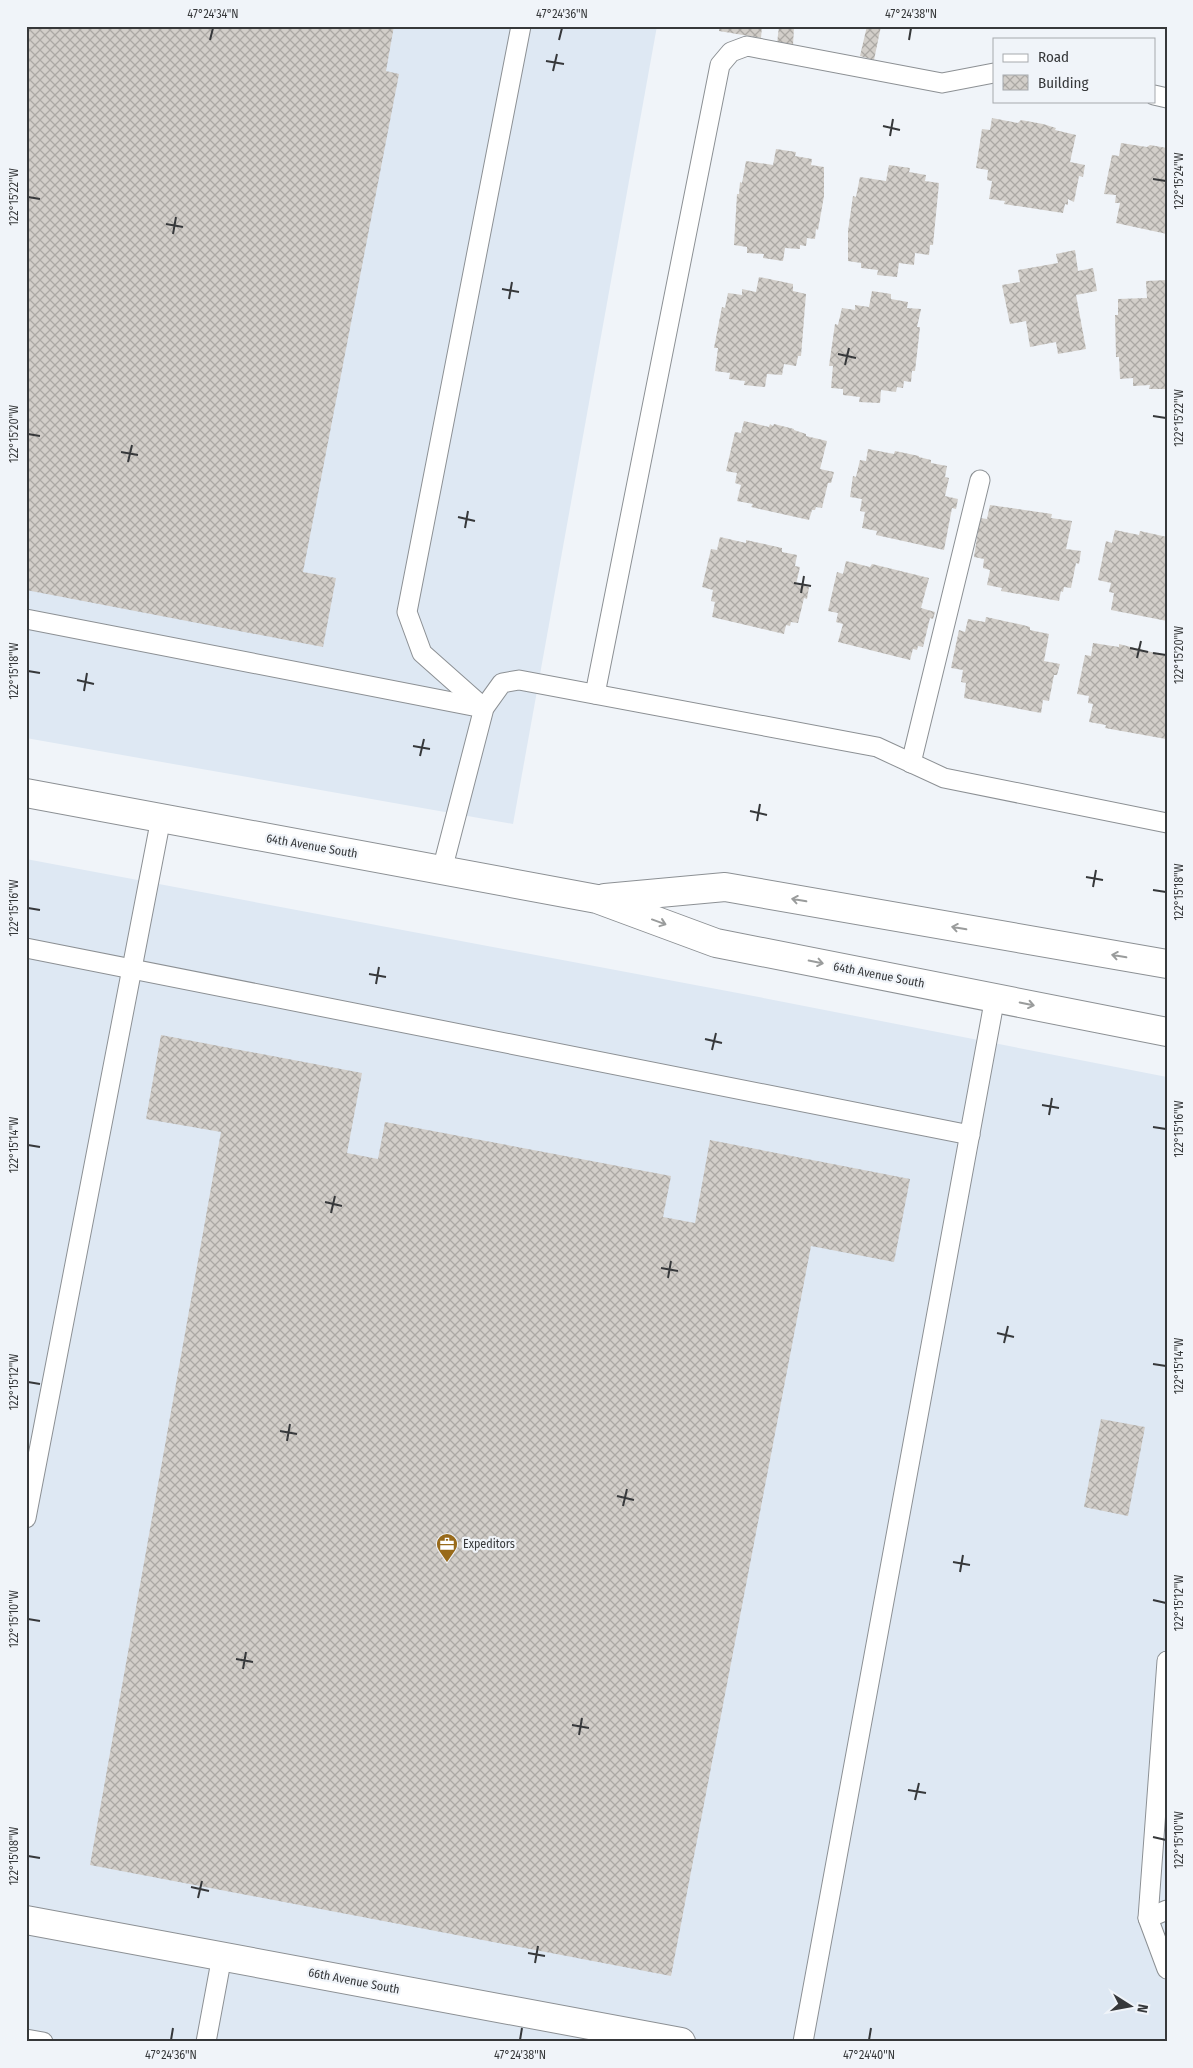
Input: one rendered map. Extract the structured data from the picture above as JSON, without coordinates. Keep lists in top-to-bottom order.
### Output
{
  "streets": {
    "street": ["64th Avenue South", "66th Avenue South"]
  },
  "places": {
    "office": ["Expeditors"]
  },
  "legend": ["Road", "Building"],
  "north": "right",
  "coordinates": [
    "47°24'34\"N",
    "47°24'36\"N",
    "47°24'38\"N",
    "122°15'24\"W",
    "122°15'22\"W",
    "122°15'20\"W",
    "122°15'18\"W",
    "122°15'16\"W",
    "122°15'14\"W",
    "122°15'12\"W",
    "122°15'10\"W",
    "122°15'08\"W",
    "47°24'40\"N"
  ]
}
